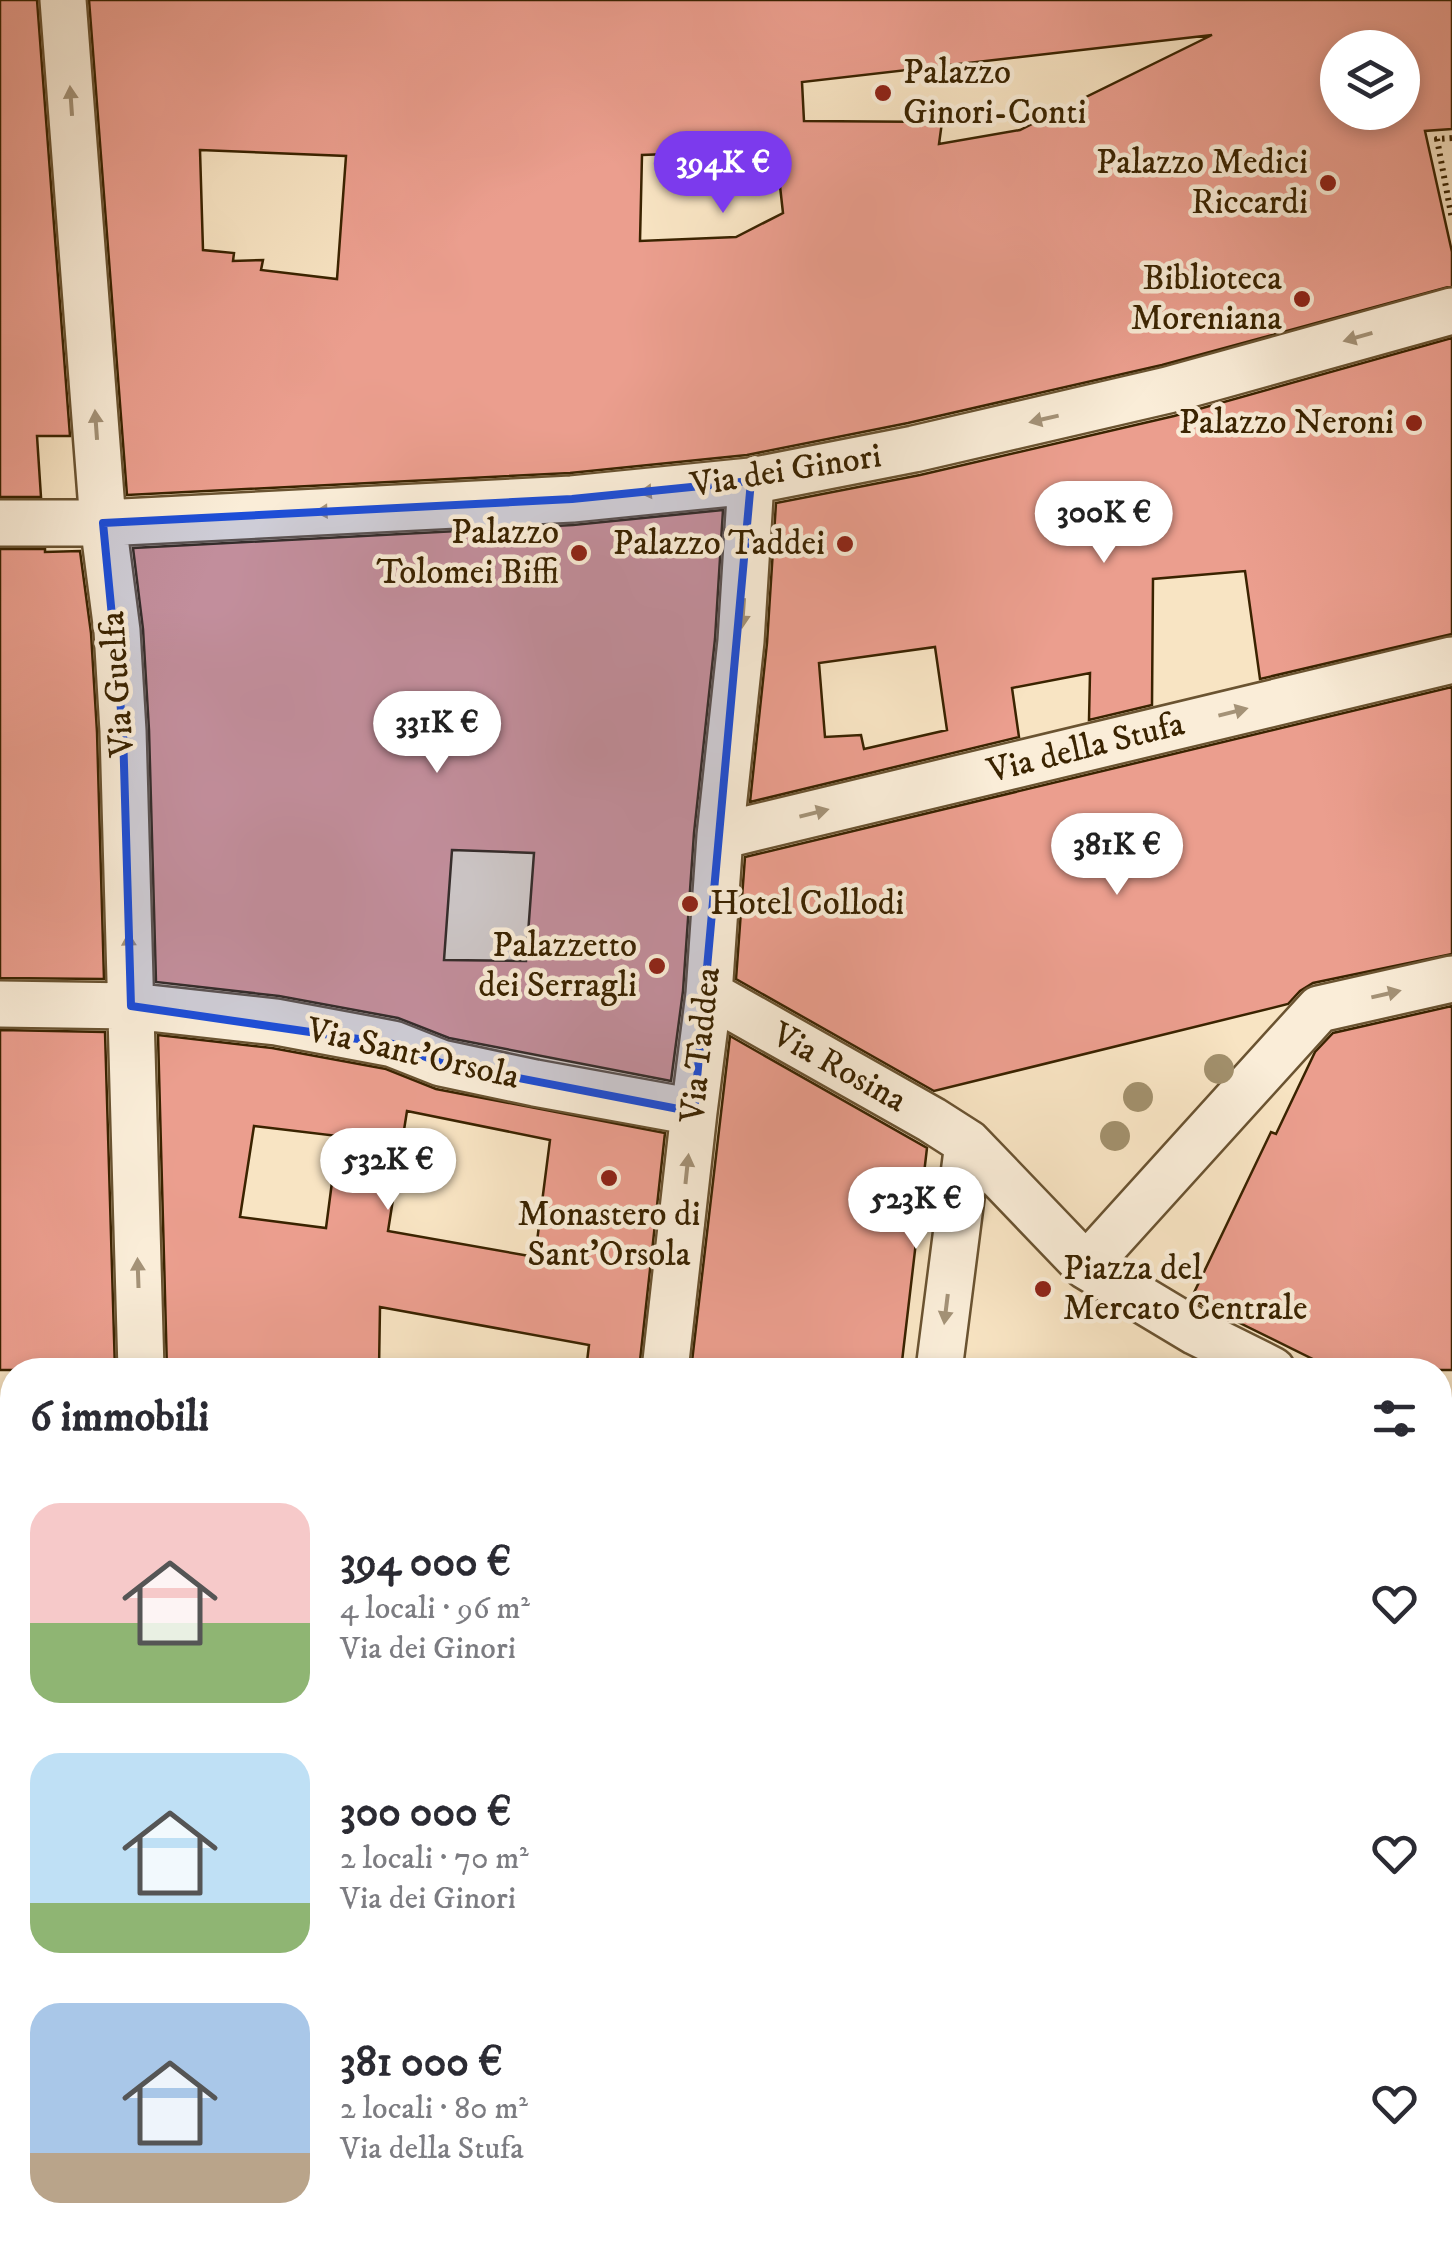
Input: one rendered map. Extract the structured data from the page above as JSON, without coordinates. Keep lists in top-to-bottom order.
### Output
{
  "streets": {
    "street": [
      "Via dei Ginori",
      "Via Guelfa",
      "Via della Stufa",
      "Via Taddea",
      "Via Sant'Orsola",
      "Via Rosina"
    ]
  },
  "crossings": [
    ["Via dei Ginori", "Via Guelfa"],
    ["Via dei Ginori", "Via Taddea"],
    ["Via Guelfa", "Via Sant'Orsola"],
    ["Via della Stufa", "Via Taddea"],
    ["Via Taddea", "Via Sant'Orsola"],
    ["Via Taddea", "Via Rosina"]
  ],
  "one_way": ["Via dei Ginori", "Via Guelfa", "Via della Stufa"],
  "places": [
    "Palazzo Ginori-Conti",
    "Palazzo Medici Riccardi",
    "Biblioteca Moreniana",
    "Palazzo Neroni",
    "Palazzo Taddei",
    "Palazzo Tolomei Biffi",
    "Hotel Collodi",
    "Palazzetto dei Serragli",
    "Monastero di Sant'Orsola",
    "Piazza del Mercato Centrale"
  ],
  "page": {
    "price": [
      "394K €",
      "300K €",
      "331K €",
      "381K €",
      "532K €",
      "523K €"
    ],
    "heading": "6 immobili",
    "list": [
      {
        "name": "394 000 €",
        "note": "4 locali · 96 m² · Via dei Ginori"
      },
      {
        "name": "300 000 €",
        "note": "2 locali · 70 m² · Via dei Ginori"
      },
      {
        "name": "381 000 €",
        "note": "2 locali · 80 m² · Via della Stufa"
      }
    ]
  }
}
